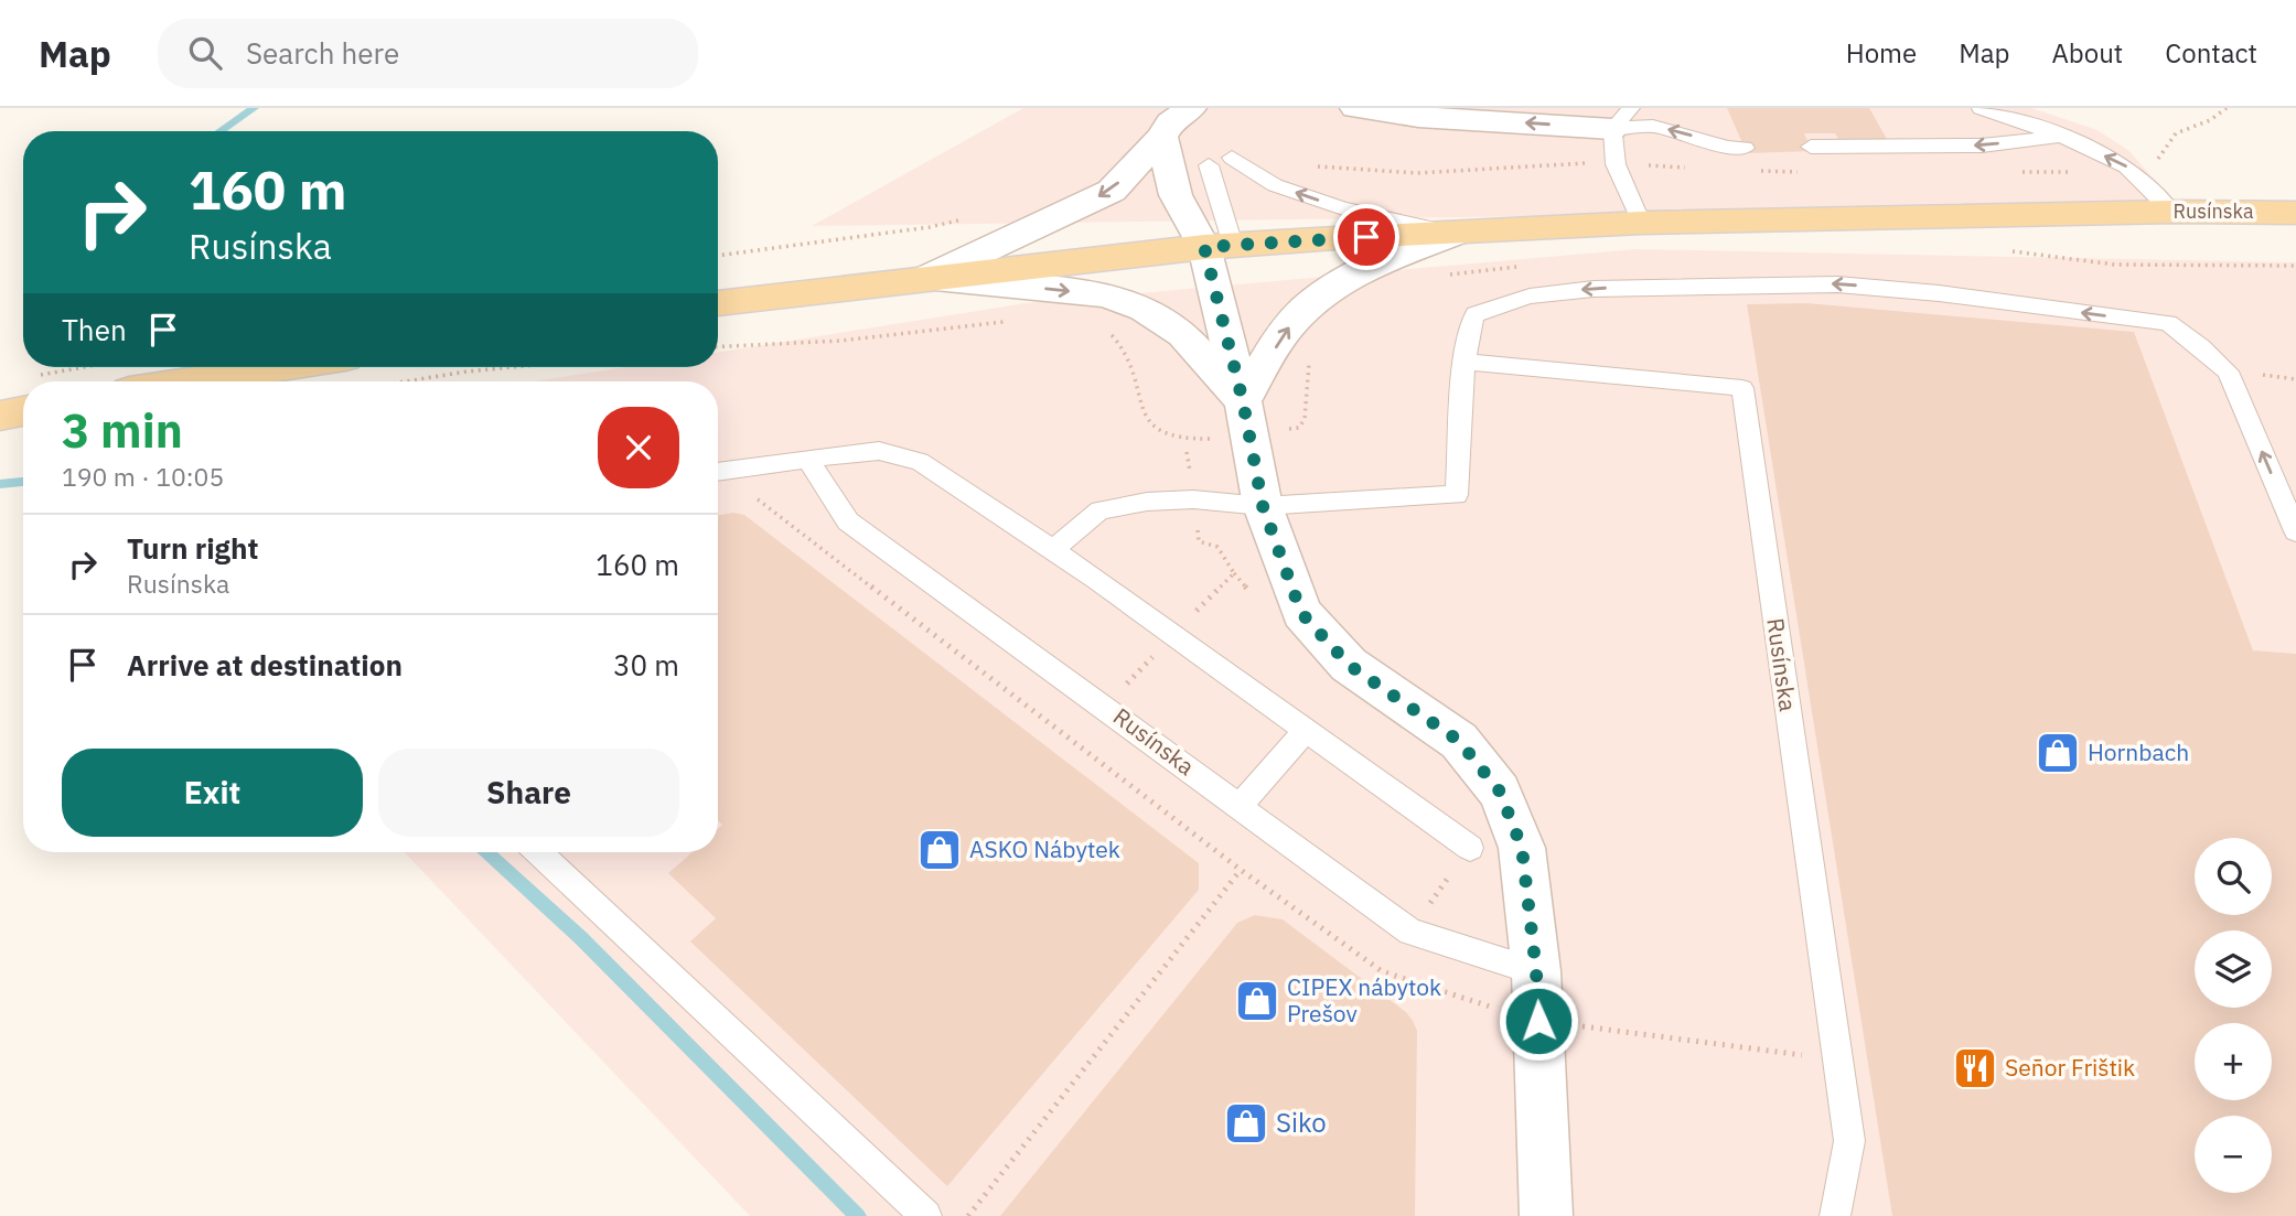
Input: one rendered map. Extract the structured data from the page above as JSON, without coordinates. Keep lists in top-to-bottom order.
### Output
{
  "streets": {
    "main road": ["Rusínska"]
  },
  "places": {
    "shop": [
      "Hornbach",
      "ASKO Nábytek",
      "CIPEX nábytok Prešov",
      "Siko"
    ],
    "restaurant": ["Señor Frištik"]
  },
  "page": {
    "header": "Map",
    "search": "Search here",
    "nav": [
      "Home",
      "Map",
      "About",
      "Contact"
    ],
    "turn": ["160 m", "Rusínska"],
    "then": "Then",
    "heading": ["3 min", "190 m · 10:05"],
    "list": [
      {
        "name": "Turn right",
        "note": "Rusínska",
        "value": "160 m"
      },
      {
        "name": "Arrive at destination",
        "value": "30 m"
      }
    ],
    "buttons": ["Exit", "Share"],
    "map_buttons": ["+", "−"]
  }
}
